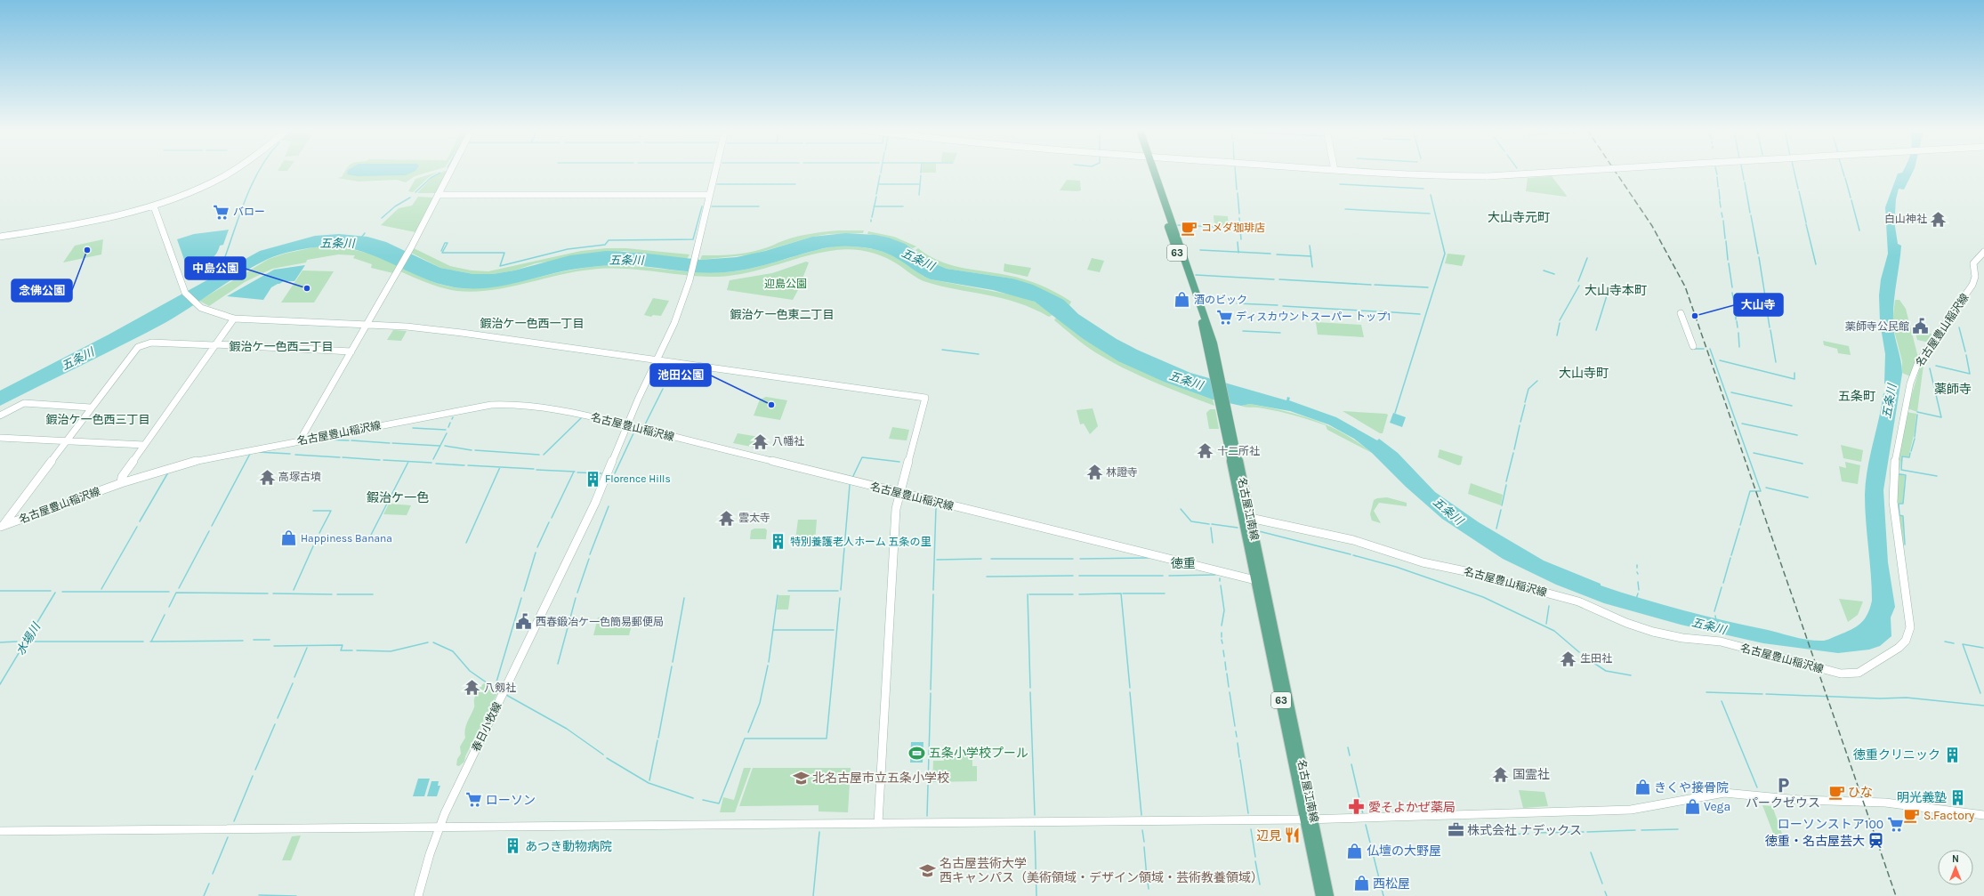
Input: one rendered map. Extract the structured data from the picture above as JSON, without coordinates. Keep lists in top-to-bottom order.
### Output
{
  "streets": {
    "main road": ["63", "名古屋江南線"],
    "street": ["名古屋豊山稲沢線", "春日小牧線"]
  },
  "crossings": [
    ["名古屋豊山稲沢線", "名古屋江南線"],
    ["名古屋豊山稲沢線", "春日小牧線"]
  ],
  "districts": [
    "大山寺元町",
    "大山寺本町",
    "鍜治ケ一色東二丁目",
    "鍜治ケ一色西一丁目",
    "鍜治ケ一色西二丁目",
    "大山寺町",
    "薬師寺",
    "五条町",
    "鍜治ケ一色西三丁目",
    "鍜治ケ一色",
    "徳重"
  ],
  "water": ["五条川", "水場川"],
  "parks": ["迎島公園"],
  "places": {
    "supermarket": [
      "バロー",
      "ディスカウントスーパー トップ1",
      "ローソン",
      "ローソンストア100"
    ],
    "temple": [
      "白山神社",
      "八幡社",
      "十二所社",
      "林證寺",
      "高塚古墳",
      "雲太寺",
      "生田社",
      "八剱社",
      "国霊社"
    ],
    "cafe": ["コメダ珈琲店", "ひな", "S.Factory"],
    "other": [
      "念佛公園",
      "中島公園",
      "大山寺",
      "池田公園"
    ],
    "shop": [
      "酒のビック",
      "Happiness Banana",
      "きくや接骨院",
      "Vega",
      "仏壇の大野屋",
      "西松屋"
    ],
    "public building": ["薬師寺公民館", "西春鍛冶ケ一色簡易郵便局"],
    "building": [
      "Florence Hills",
      "特別養護老人ホーム 五条の里",
      "徳重クリニック",
      "明光義塾",
      "あつき動物病院"
    ],
    "sports": ["五条小学校プール"],
    "school or university": ["北名古屋市立五条小学校", "名古屋芸術大学 西キャンパス（美術領域・デザイン領域・芸術教養領域）"],
    "parking": ["パークゼウス"],
    "pharmacy": ["愛そよかぜ薬局"],
    "office": ["株式会社 ナデックス"],
    "restaurant": ["辺見"],
    "station": ["徳重・名古屋芸大"]
  },
  "north": "top"
}
